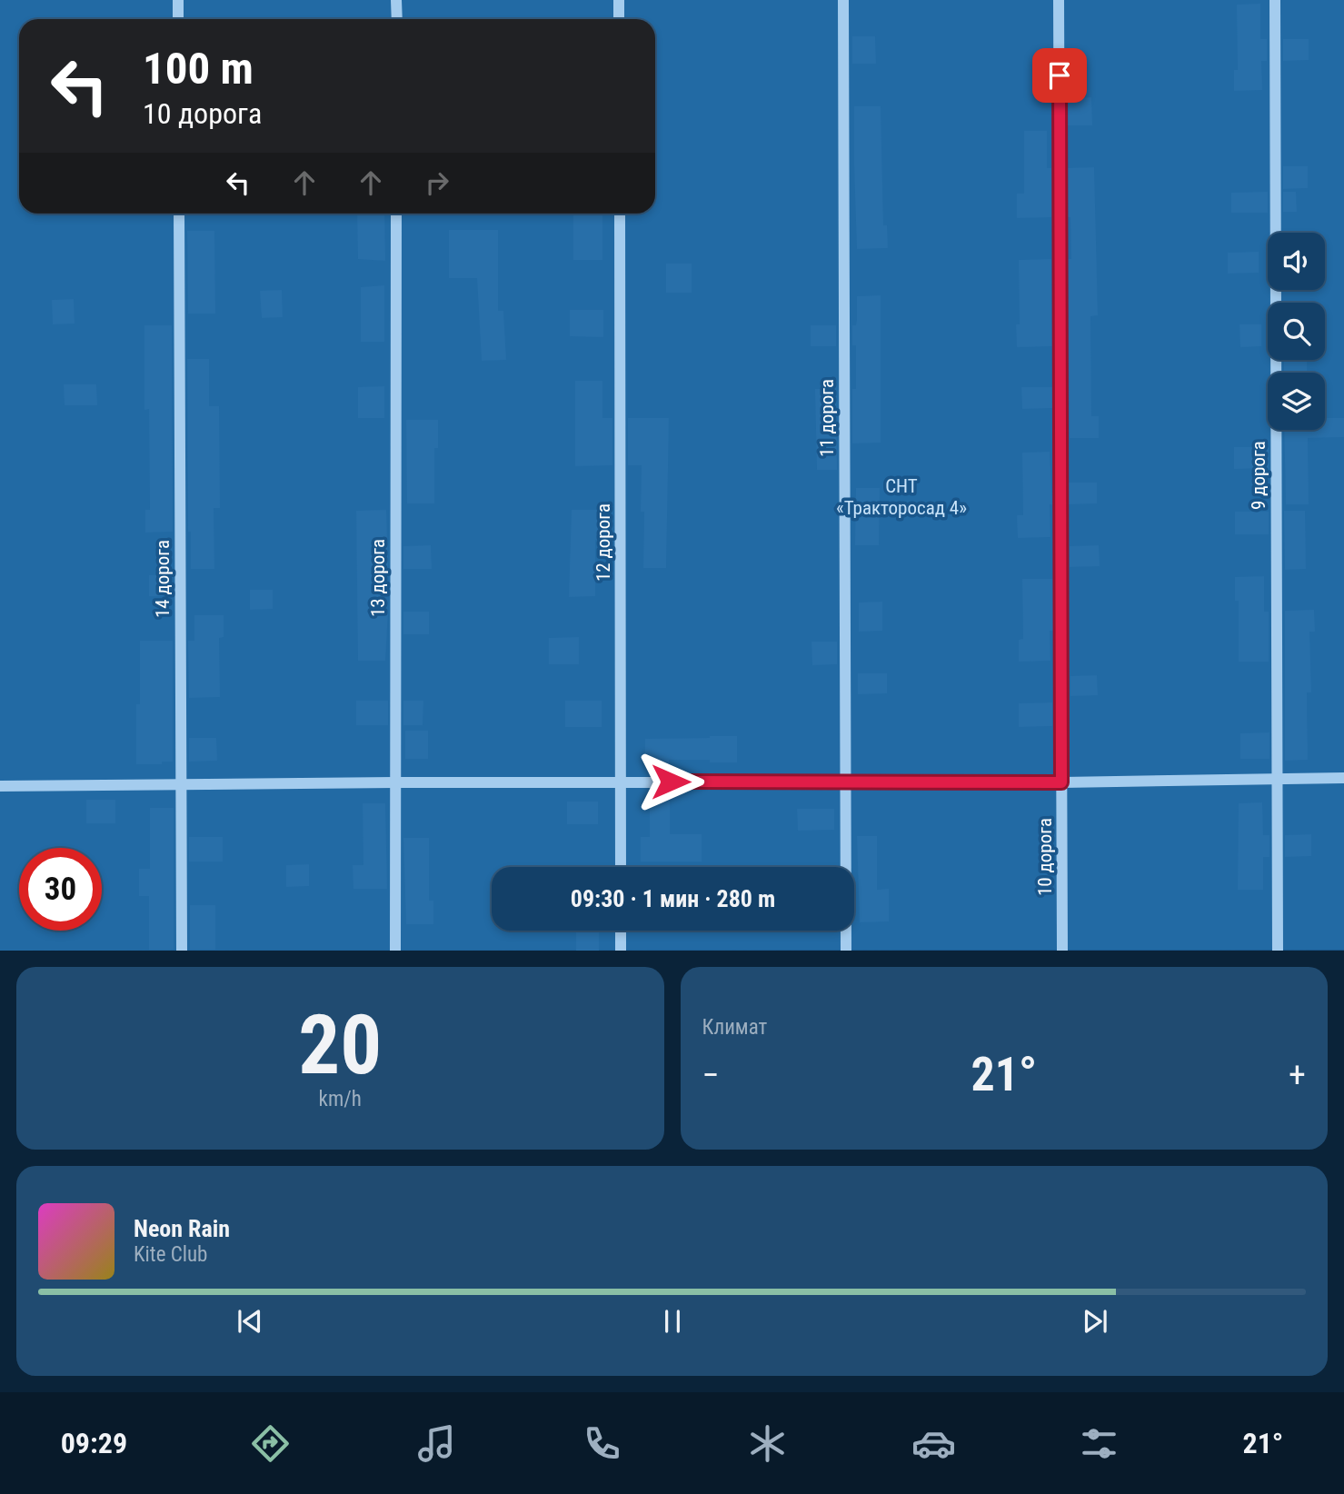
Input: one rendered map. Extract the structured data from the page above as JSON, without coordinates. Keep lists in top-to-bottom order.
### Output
{
  "streets": {
    "street": [
      "11 дорога",
      "9 дорога",
      "12 дорога",
      "13 дорога",
      "14 дорога",
      "10 дорога"
    ]
  },
  "parks": ["СНТ «Тракторосад 4»"],
  "page": {
    "turn": ["100 m", "10 дорога"],
    "limit": "30",
    "trip": "09:30 · 1 мин · 280 m",
    "tile": [
      ["20", "km/h"],
      "Климат"
    ],
    "heat": ["−", "21°", "+"],
    "song": ["Neon Rain", "Kite Club"],
    "tabs": ["09:29", "21°"]
  }
}
